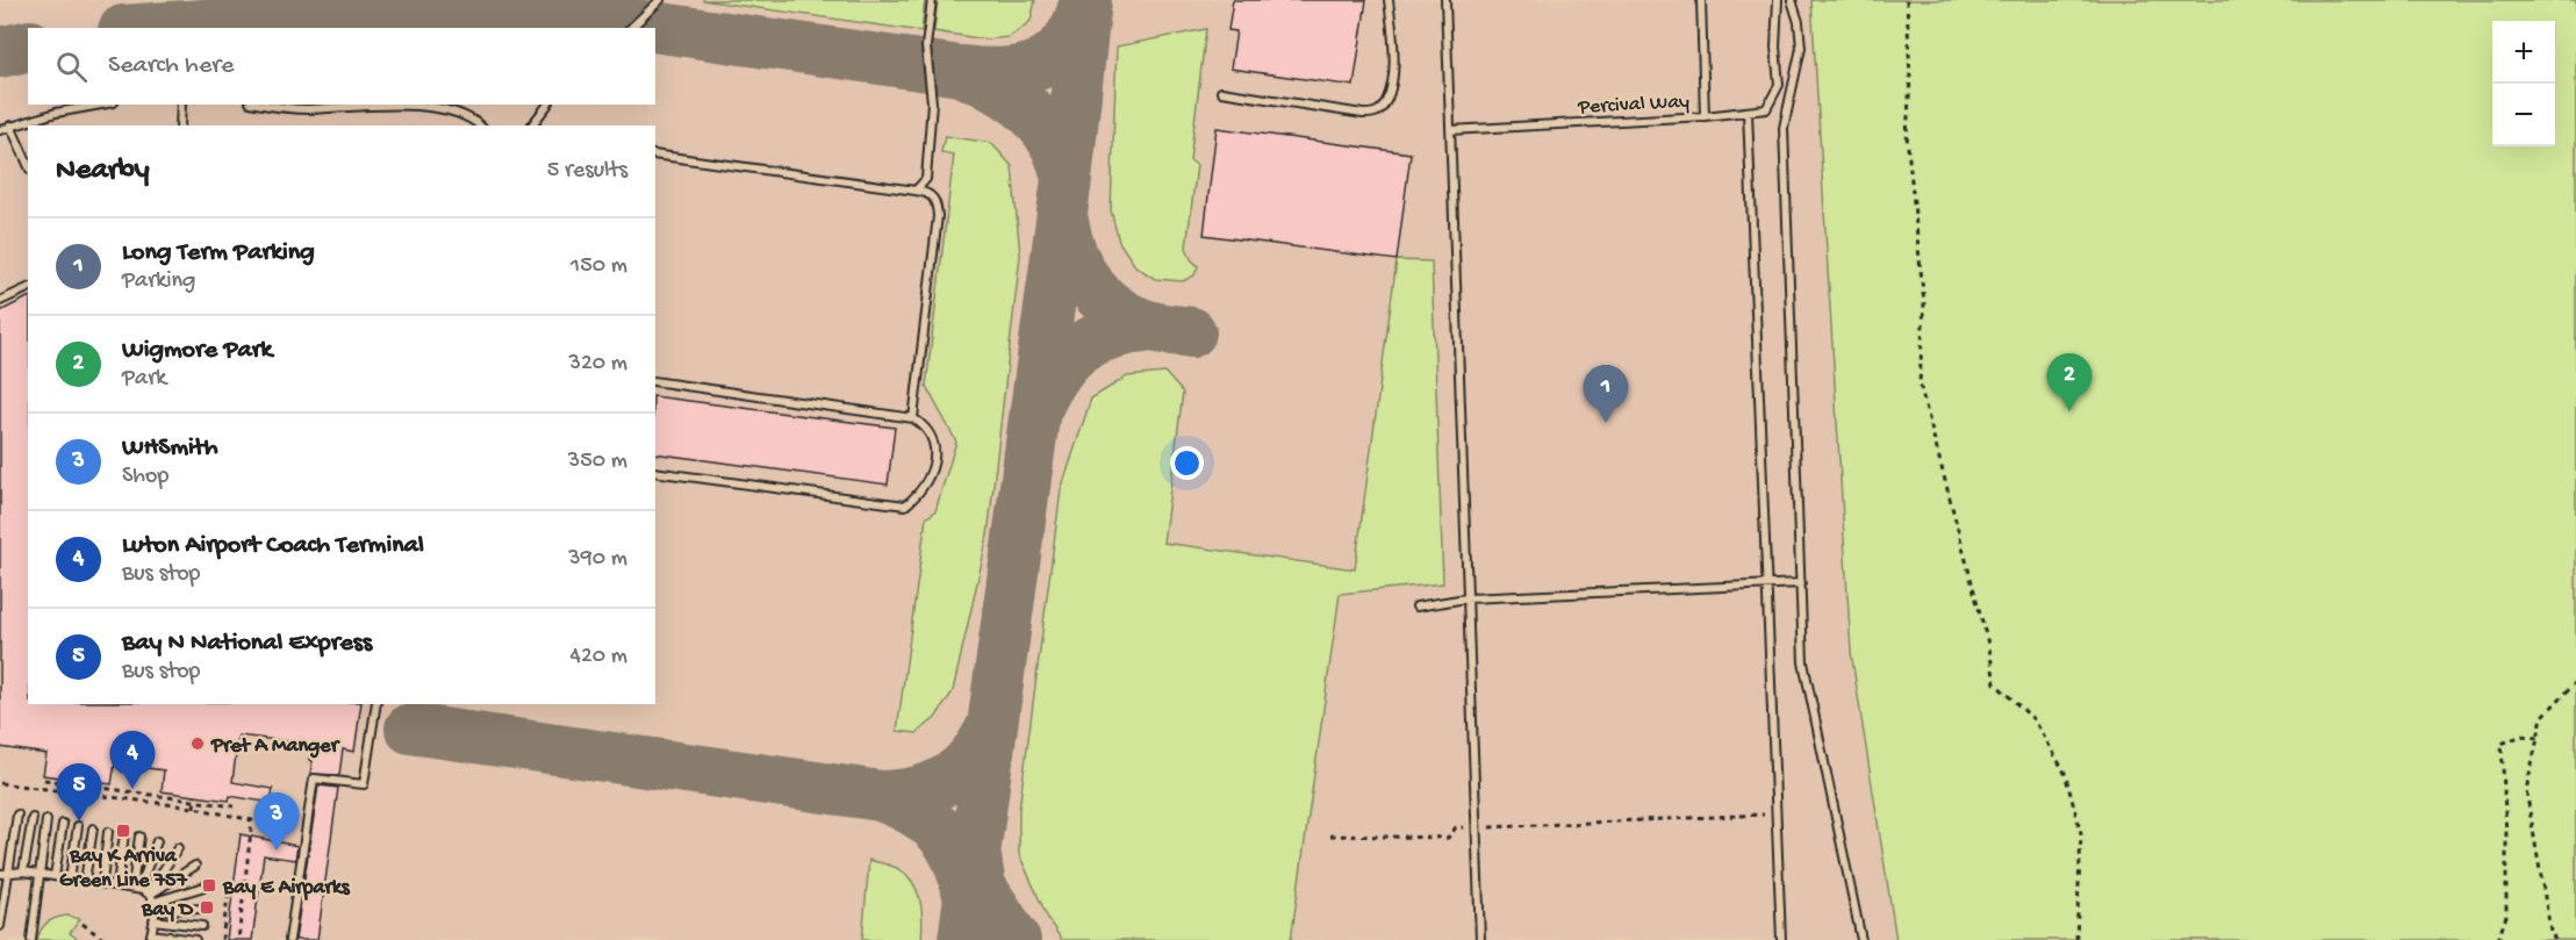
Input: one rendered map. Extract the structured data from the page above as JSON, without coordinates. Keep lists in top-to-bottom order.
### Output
{
  "streets": {
    "lane": ["Percival Way"]
  },
  "places": {
    "other": ["Pret A Manger"],
    "transit": ["Bay K Arriva Green Line 757", "Bay E Airparks", "Bay D"]
  },
  "page": {
    "map_buttons": ["+", "−"],
    "search": "Search here",
    "heading": ["Nearby", "5 results"],
    "list": [
      {
        "mark": "1",
        "name": "Long Term Parking",
        "note": "Parking",
        "value": "150 m"
      },
      {
        "mark": "2",
        "name": "Wigmore Park",
        "note": "Park",
        "value": "320 m"
      },
      {
        "mark": "3",
        "name": "WHSmith",
        "note": "Shop",
        "value": "350 m"
      },
      {
        "mark": "4",
        "name": "Luton Airport Coach Terminal",
        "note": "Bus stop",
        "value": "390 m"
      },
      {
        "mark": "5",
        "name": "Bay N National Express",
        "note": "Bus stop",
        "value": "420 m"
      }
    ],
    "pins": [
      "2",
      "1",
      "4",
      "5",
      "3"
    ]
  }
}
